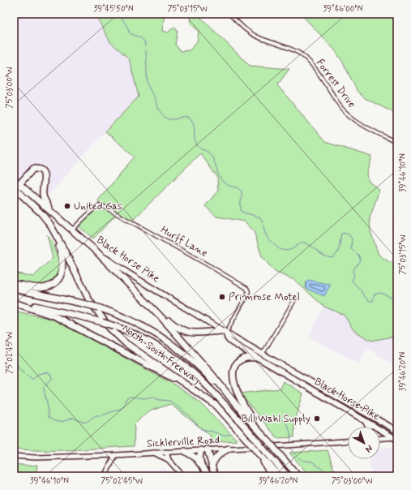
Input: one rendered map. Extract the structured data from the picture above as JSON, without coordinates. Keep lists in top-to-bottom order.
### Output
{
  "streets": {
    "highway": ["Black Horse Pike", "North-South Freeway"],
    "main road": ["Sicklerville Road"],
    "street": ["Forrest Drive", "Hurff Lane"]
  },
  "crossings": [
    ["Hurff Lane", "Black Horse Pike"],
    ["Black Horse Pike", "North-South Freeway"]
  ],
  "places": ["United Gas", "Primrose Motel", "Bill Wahl Supply"],
  "north": "bottom right",
  "coordinates": [
    "39°45'50\"N",
    "75°03'15\"W",
    "39°46'00\"N",
    "75°03'00\"W",
    "39°46'10\"N",
    "75°02'45\"W",
    "39°46'20\"N"
  ]
}
